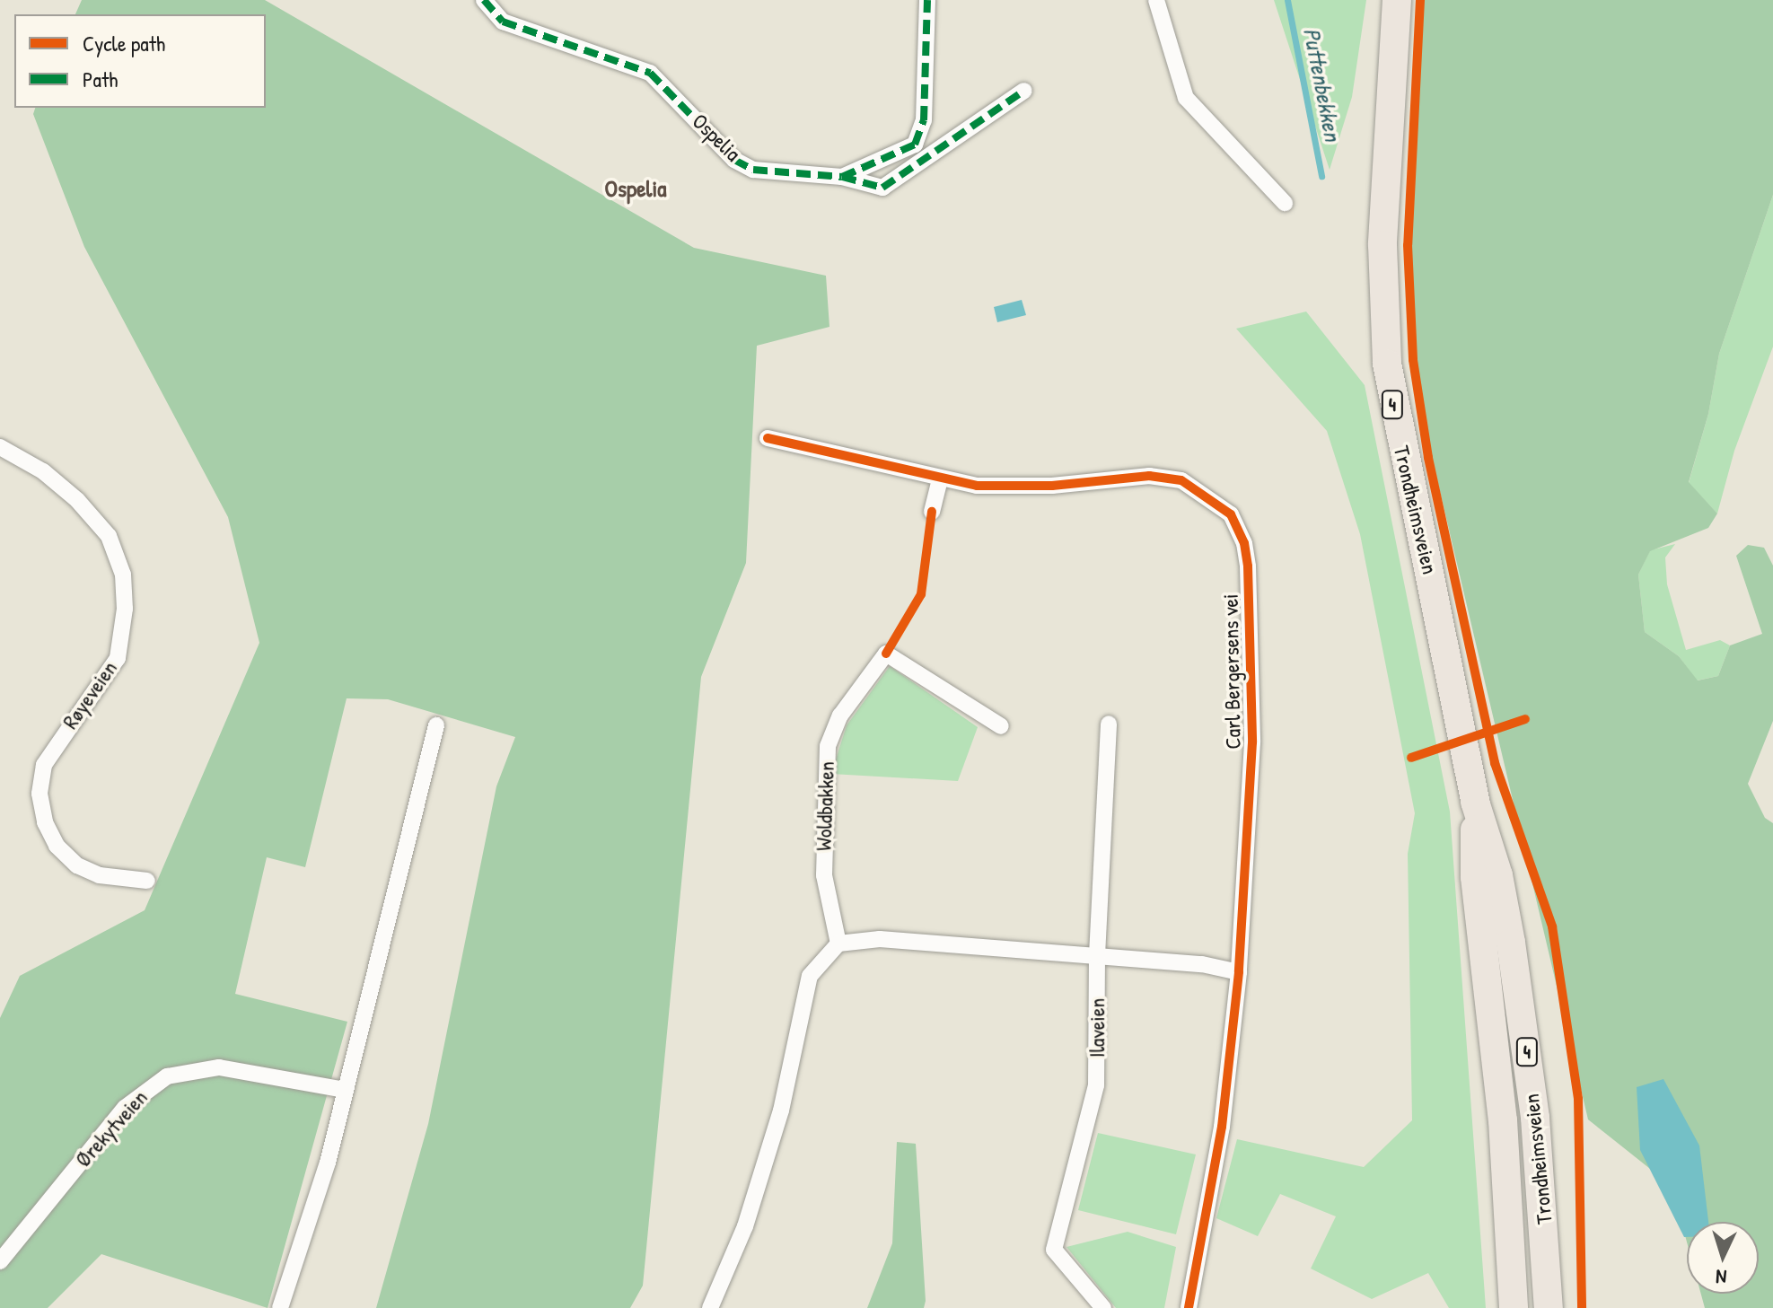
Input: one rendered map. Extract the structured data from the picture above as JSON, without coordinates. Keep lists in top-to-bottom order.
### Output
{
  "streets": {
    "highway": ["4", "Trondheimsveien"],
    "street": [
      "Ospelia",
      "Carl Bergersens vei",
      "Røyeveien",
      "Woldbakken",
      "Ilaveien",
      "Ørekytveien"
    ]
  },
  "districts": ["Ospelia"],
  "water": ["Puttenbekken"],
  "legend": ["Cycle path", "Path"],
  "north": "bottom"
}
